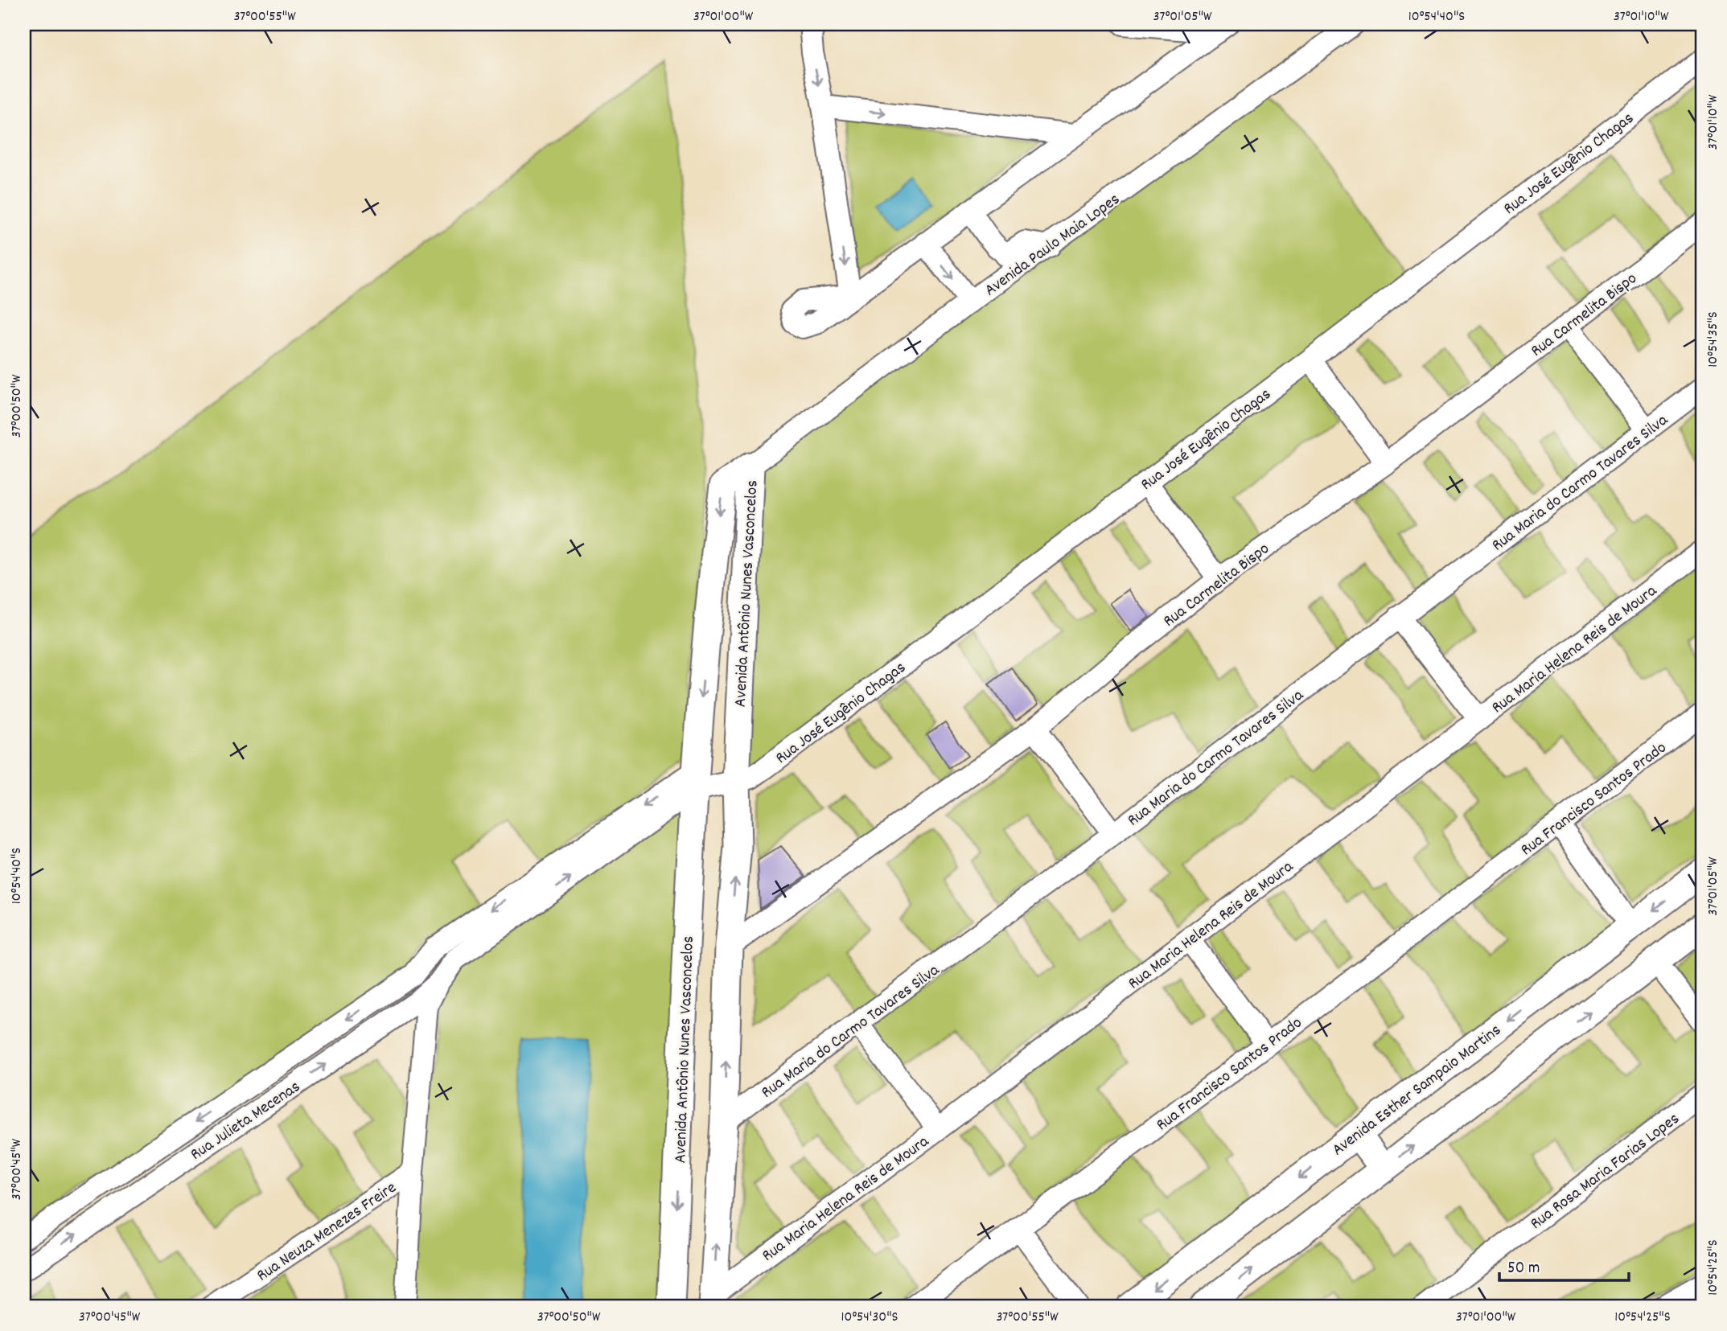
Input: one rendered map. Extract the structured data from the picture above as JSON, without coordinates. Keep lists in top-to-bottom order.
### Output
{
  "streets": {
    "street": [
      "Rua José Eugênio Chagas",
      "Avenida Paulo Maia Lopes",
      "Rua Carmelita Bispo",
      "Rua Maria do Carmo Tavares Silva",
      "Avenida Antônio Nunes Vasconcelos",
      "Rua Maria Helena Reis de Moura",
      "Rua Francisco Santos Prado",
      "Avenida Esther Sampaio Martins",
      "Rua Julieta Mecenas",
      "Rua Rosa Maria Farias Lopes",
      "Rua Neuza Menezes Freire"
    ]
  },
  "crossings": [
    ["Rua José Eugênio Chagas", "Avenida Antônio Nunes Vasconcelos"],
    ["Rua José Eugênio Chagas", "Rua Julieta Mecenas"],
    ["Avenida Paulo Maia Lopes", "Avenida Antônio Nunes Vasconcelos"],
    ["Rua Carmelita Bispo", "Avenida Antônio Nunes Vasconcelos"],
    ["Rua Maria do Carmo Tavares Silva", "Avenida Antônio Nunes Vasconcelos"],
    ["Avenida Antônio Nunes Vasconcelos", "Rua Maria Helena Reis de Moura"],
    ["Avenida Antônio Nunes Vasconcelos", "Rua Julieta Mecenas"]
  ],
  "scale_bar": "50 m",
  "coordinates": [
    "37°00'55\"W",
    "37°01'00\"W",
    "37°01'05\"W",
    "10°54'40\"S",
    "37°01'10\"W",
    "10°54'35\"S",
    "37°00'50\"W",
    "37°00'45\"W",
    "10°54'25\"S",
    "10°54'30\"S"
  ]
}
